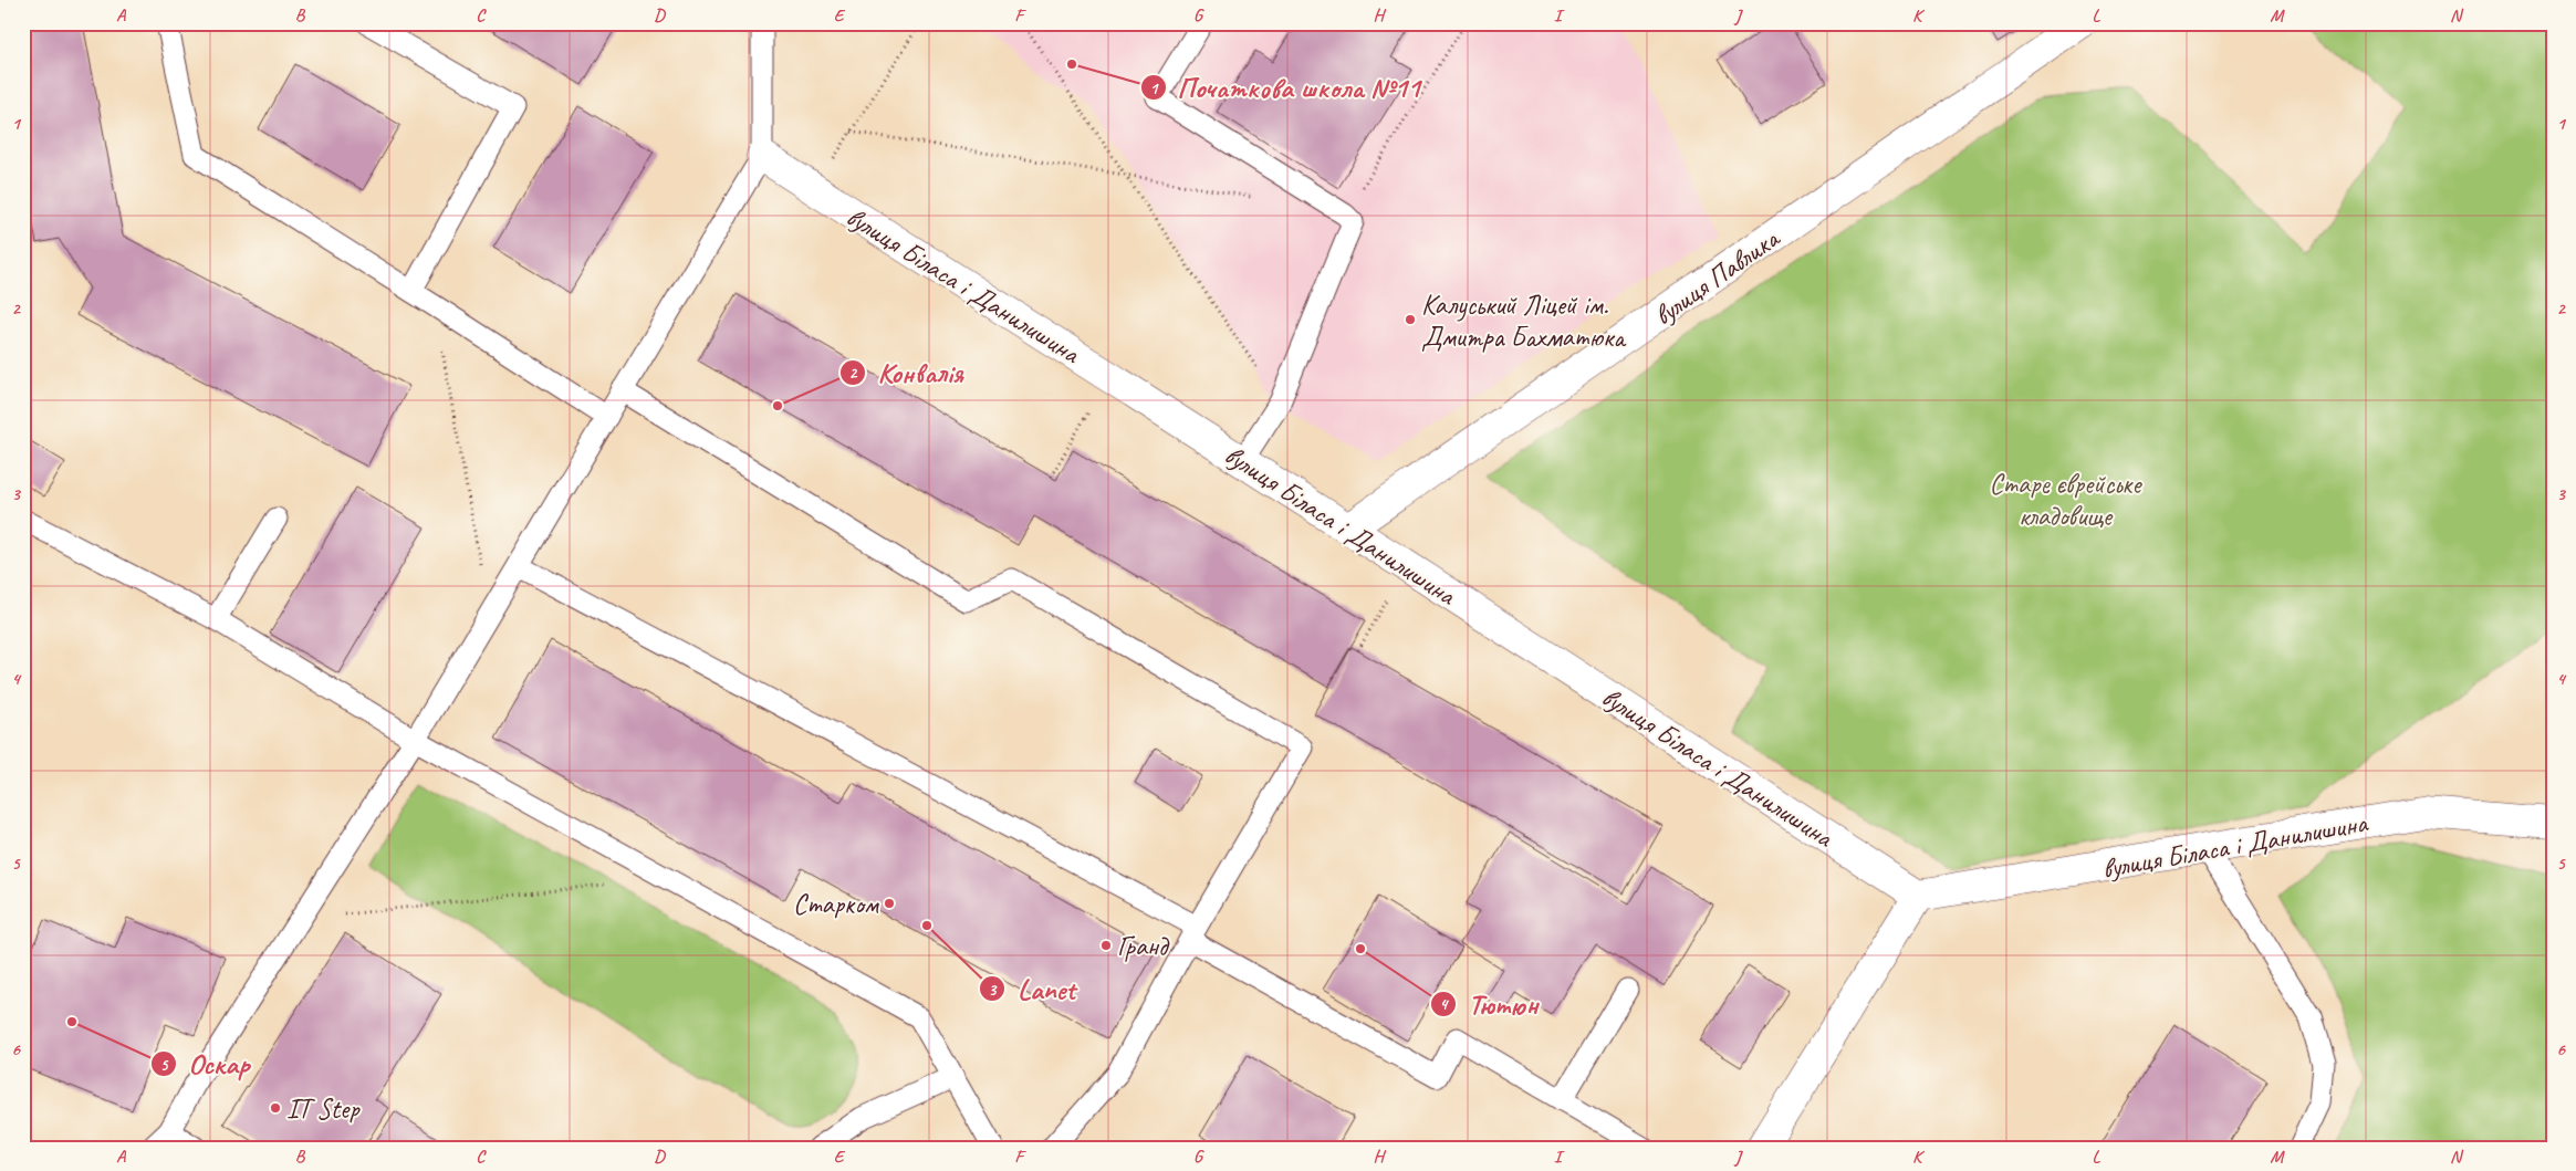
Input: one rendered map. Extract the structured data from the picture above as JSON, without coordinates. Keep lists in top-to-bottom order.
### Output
{
  "streets": {
    "street": ["вулиця Павлика", "вулиця Біласа і Данилишина"]
  },
  "crossings": [
    ["вулиця Павлика", "вулиця Біласа і Данилишина"]
  ],
  "parks": ["Старе єврейське кладовище"],
  "places": [
    "Початкова школа №11",
    "Калуський Ліцей ім. Дмитра Бахматюка",
    "Конвалія",
    "Старком",
    "Lanet",
    "Гранд",
    "Тютюн",
    "Оскар",
    "IT Step"
  ],
  "grid": {
    "columns": [
      "A",
      "B",
      "C",
      "D",
      "E",
      "F",
      "G",
      "H",
      "I",
      "J",
      "K",
      "L",
      "M",
      "N"
    ],
    "rows": [
      "1",
      "2",
      "3",
      "4",
      "5",
      "6"
    ]
  }
}
